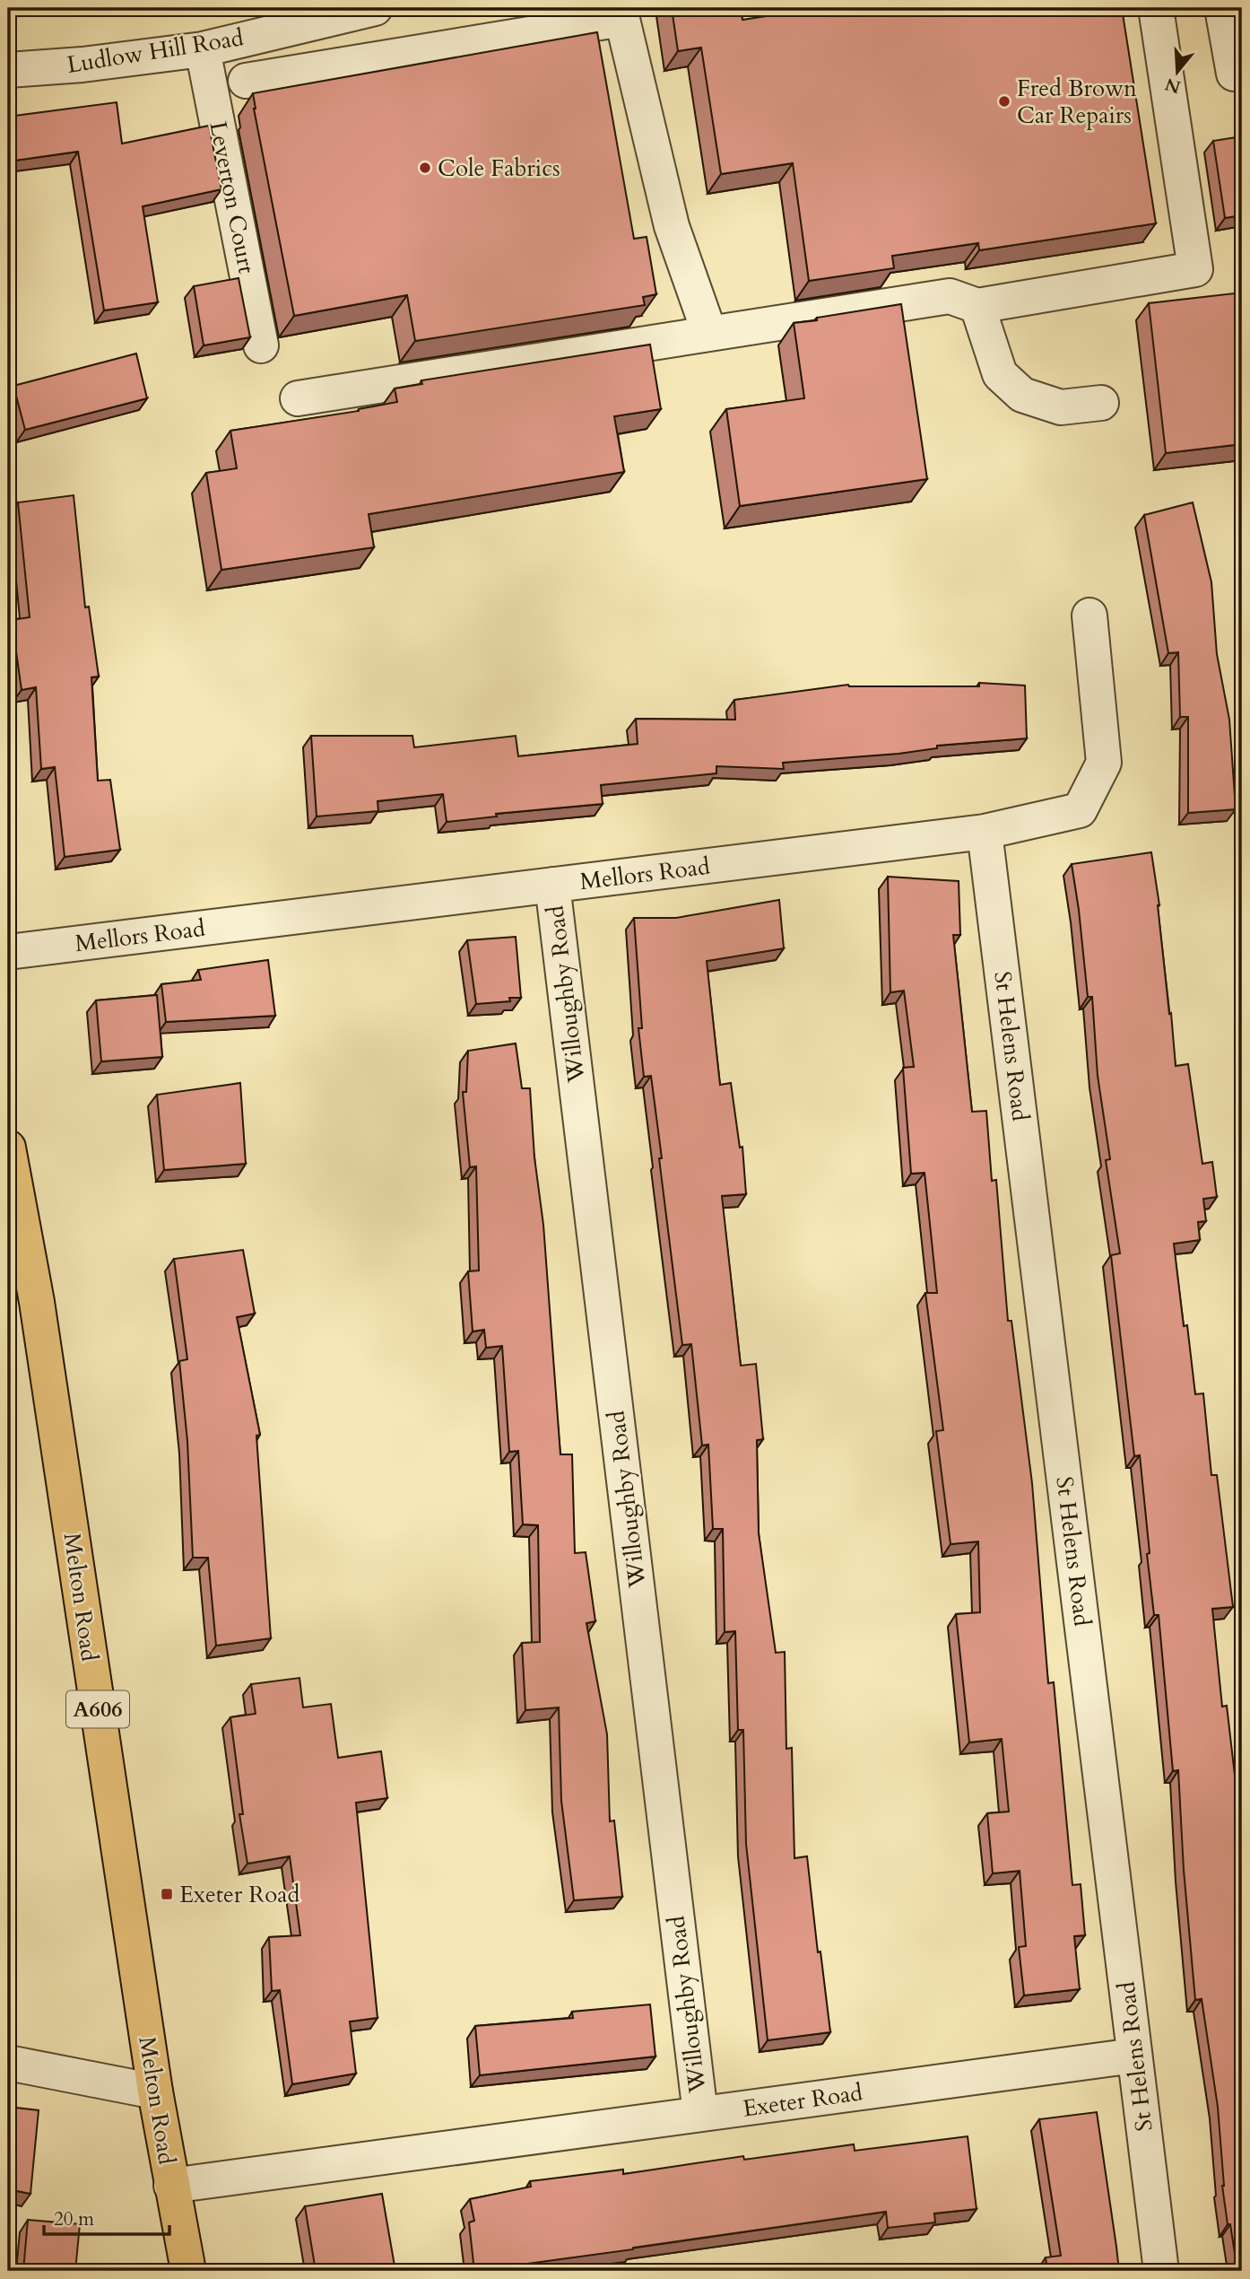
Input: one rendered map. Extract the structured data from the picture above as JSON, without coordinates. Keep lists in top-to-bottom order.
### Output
{
  "streets": {
    "main road": ["Melton Road", "A606"],
    "street": [
      "Ludlow Hill Road",
      "Leverton Court",
      "Mellors Road",
      "Willoughby Road",
      "St Helens Road",
      "Exeter Road"
    ]
  },
  "crossings": [
    ["Ludlow Hill Road", "Leverton Court"],
    ["Mellors Road", "Willoughby Road"],
    ["Mellors Road", "St Helens Road"],
    ["Willoughby Road", "Exeter Road"],
    ["St Helens Road", "Exeter Road"],
    ["Melton Road", "Exeter Road"]
  ],
  "places": {
    "other": ["Fred Brown Car Repairs", "Cole Fabrics"],
    "transit": ["Exeter Road"]
  },
  "scale_bar": "20 m",
  "north": "bottom"
}
